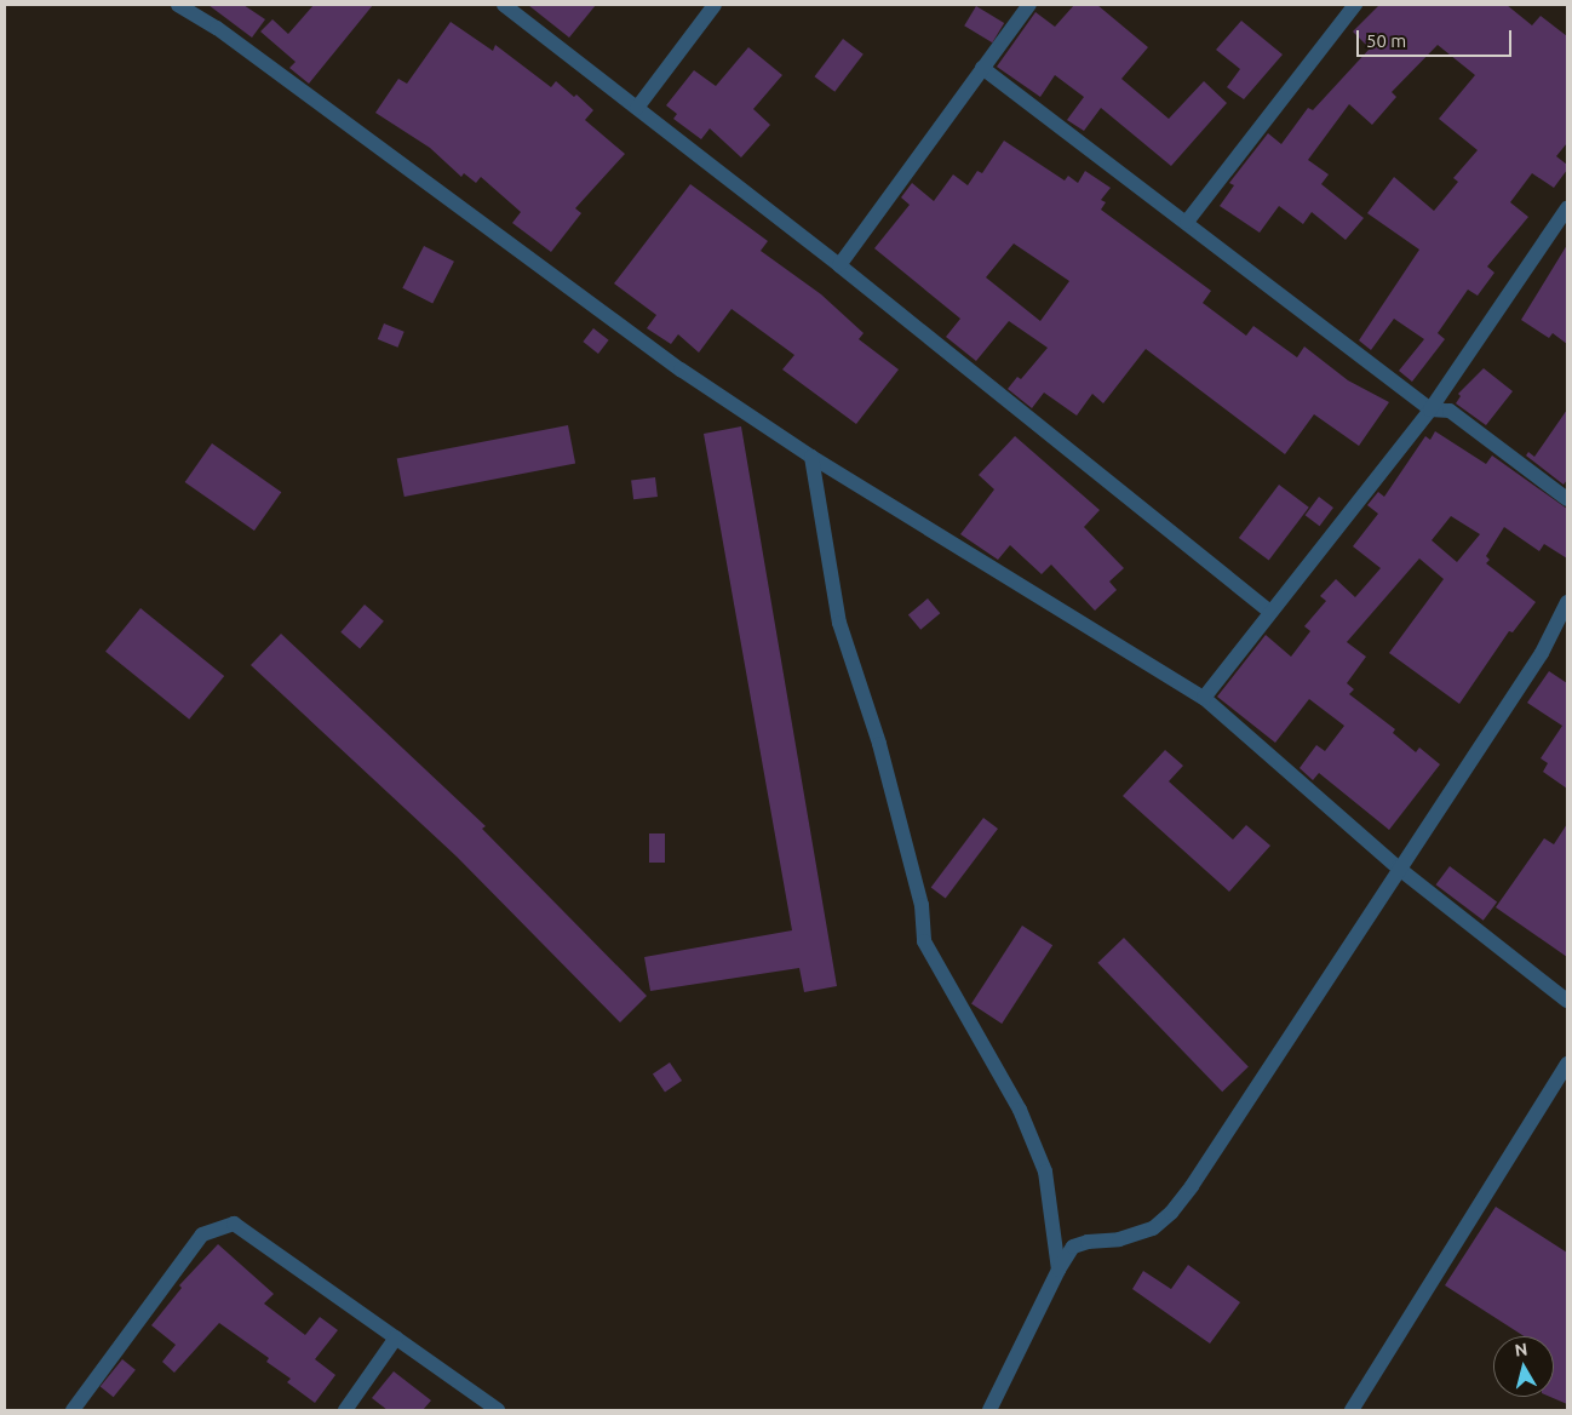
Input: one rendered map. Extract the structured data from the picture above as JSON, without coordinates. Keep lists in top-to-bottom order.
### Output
{
  "scale_bar": "50 m",
  "north": "top"
}
